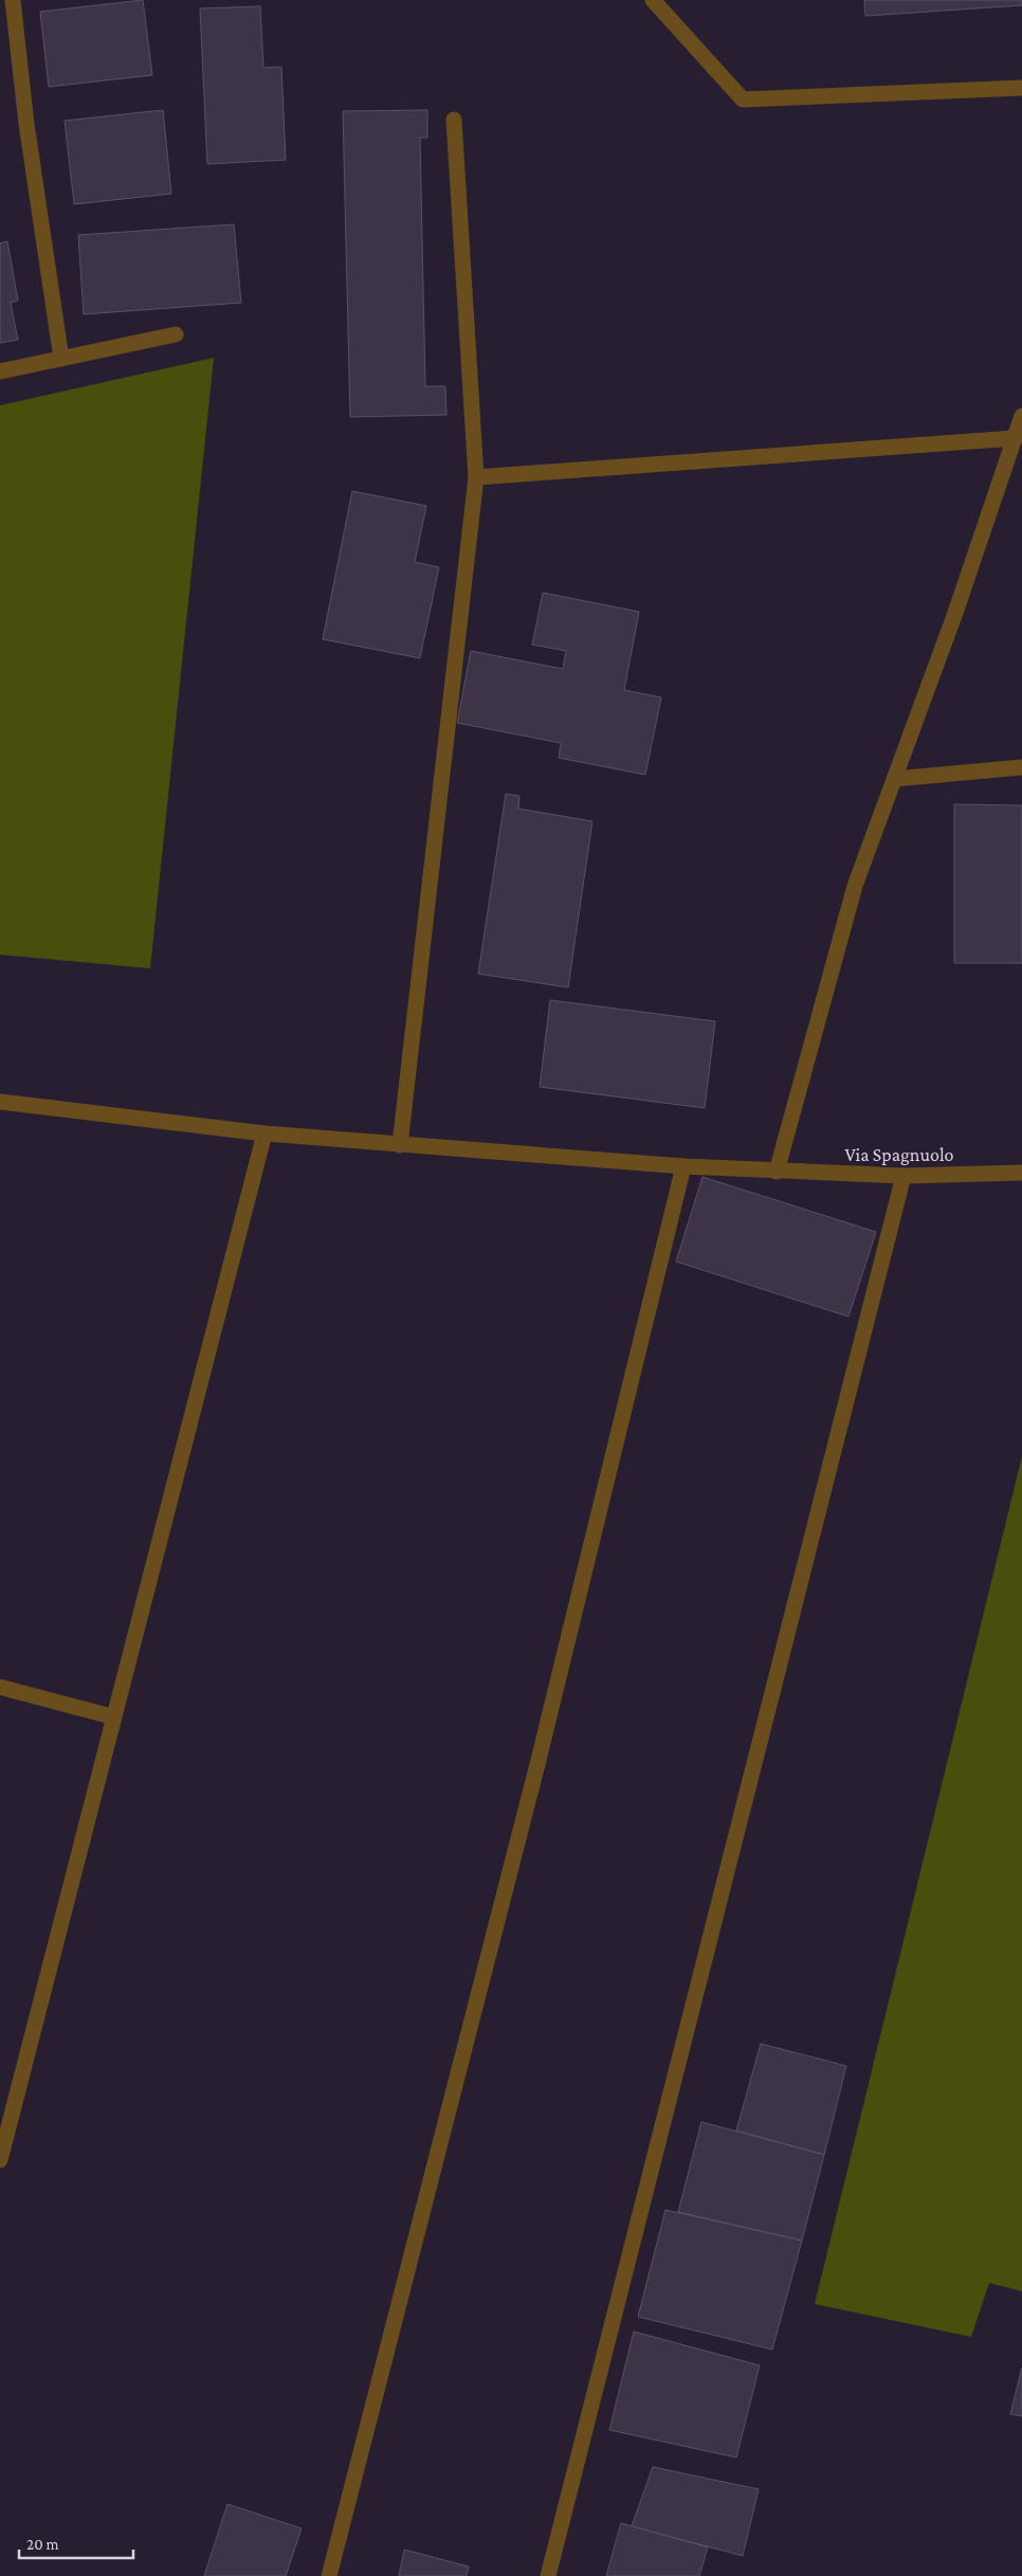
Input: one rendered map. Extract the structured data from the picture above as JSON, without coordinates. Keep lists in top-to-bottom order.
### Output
{
  "streets": {
    "street": ["Via Spagnuolo"]
  },
  "scale_bar": "20 m"
}
